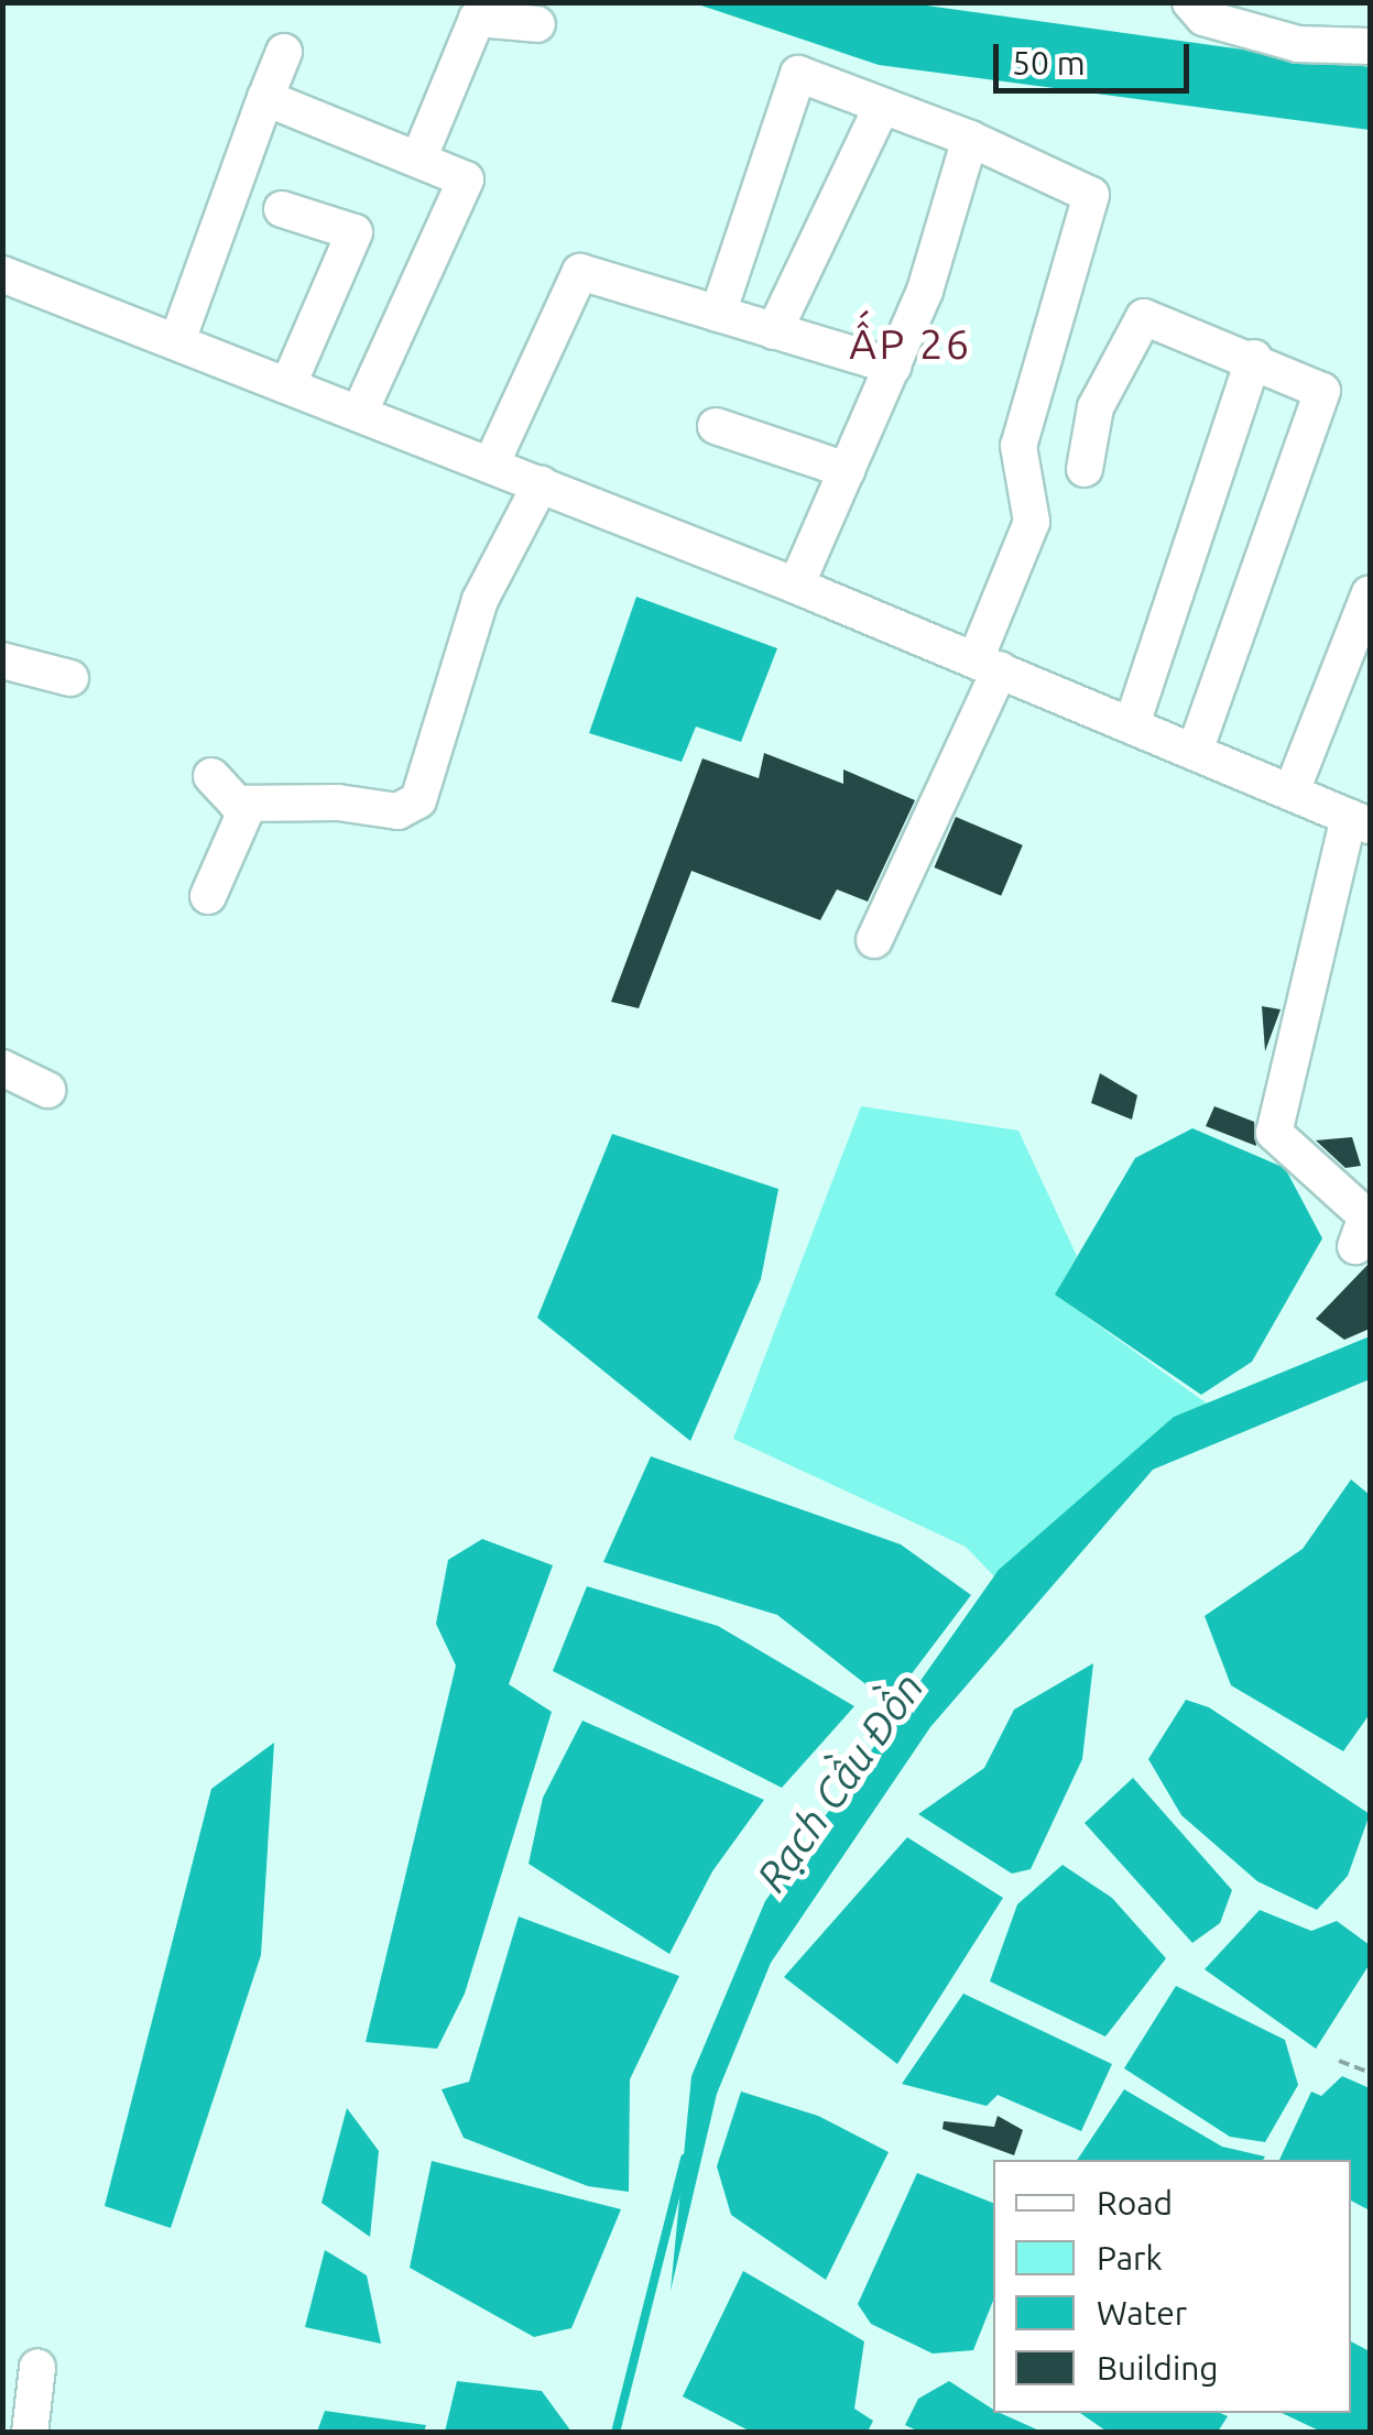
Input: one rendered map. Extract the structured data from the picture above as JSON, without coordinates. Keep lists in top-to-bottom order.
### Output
{
  "districts": ["ẤP 26"],
  "water": ["Rạch Cầu Đồn"],
  "legend": [
    "Road",
    "Park",
    "Water",
    "Building"
  ],
  "scale_bar": "50 m"
}
